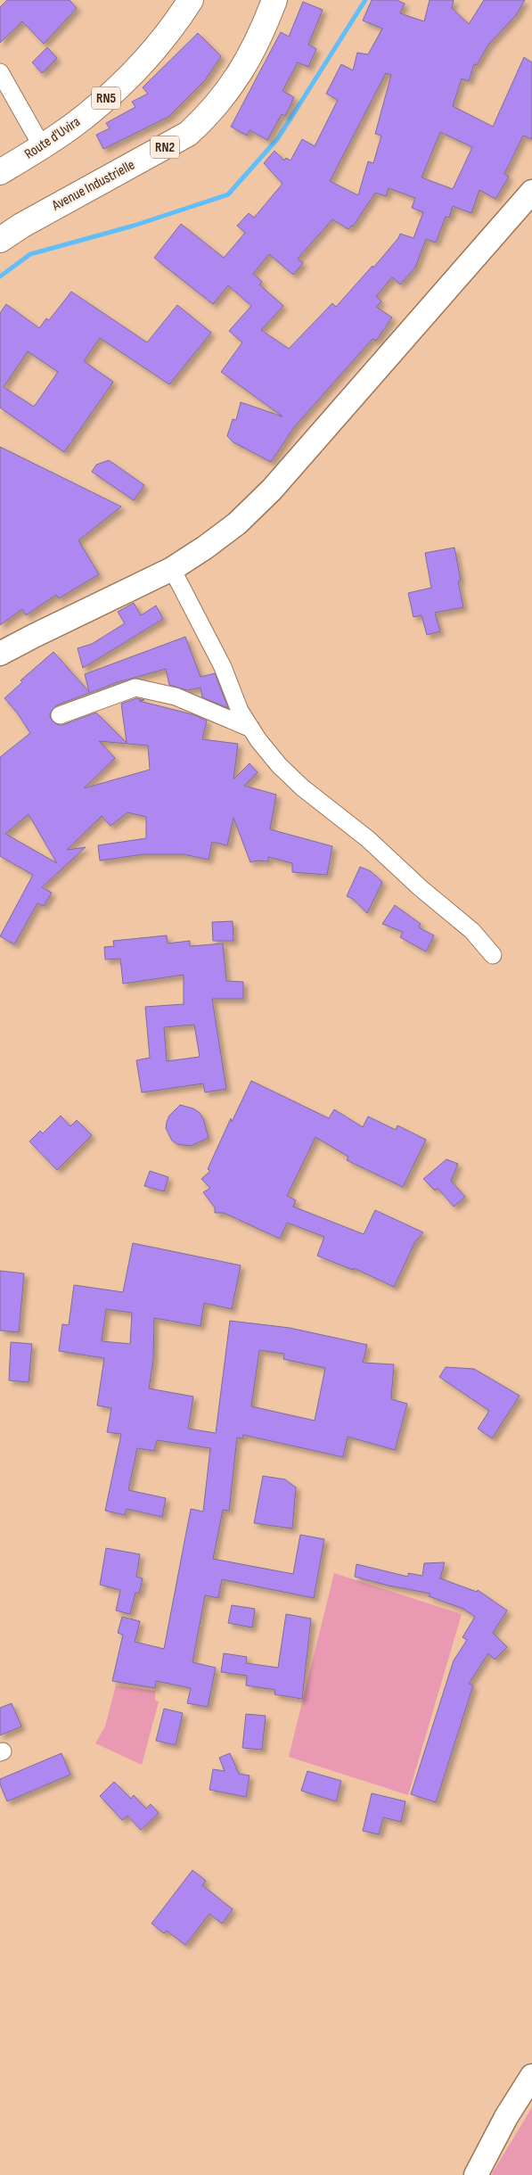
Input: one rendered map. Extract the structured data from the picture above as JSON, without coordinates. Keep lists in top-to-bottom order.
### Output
{
  "streets": {
    "main road": [
      "RN5",
      "Route d'Uvira",
      "RN2",
      "Avenue Industrielle"
    ]
  }
}
